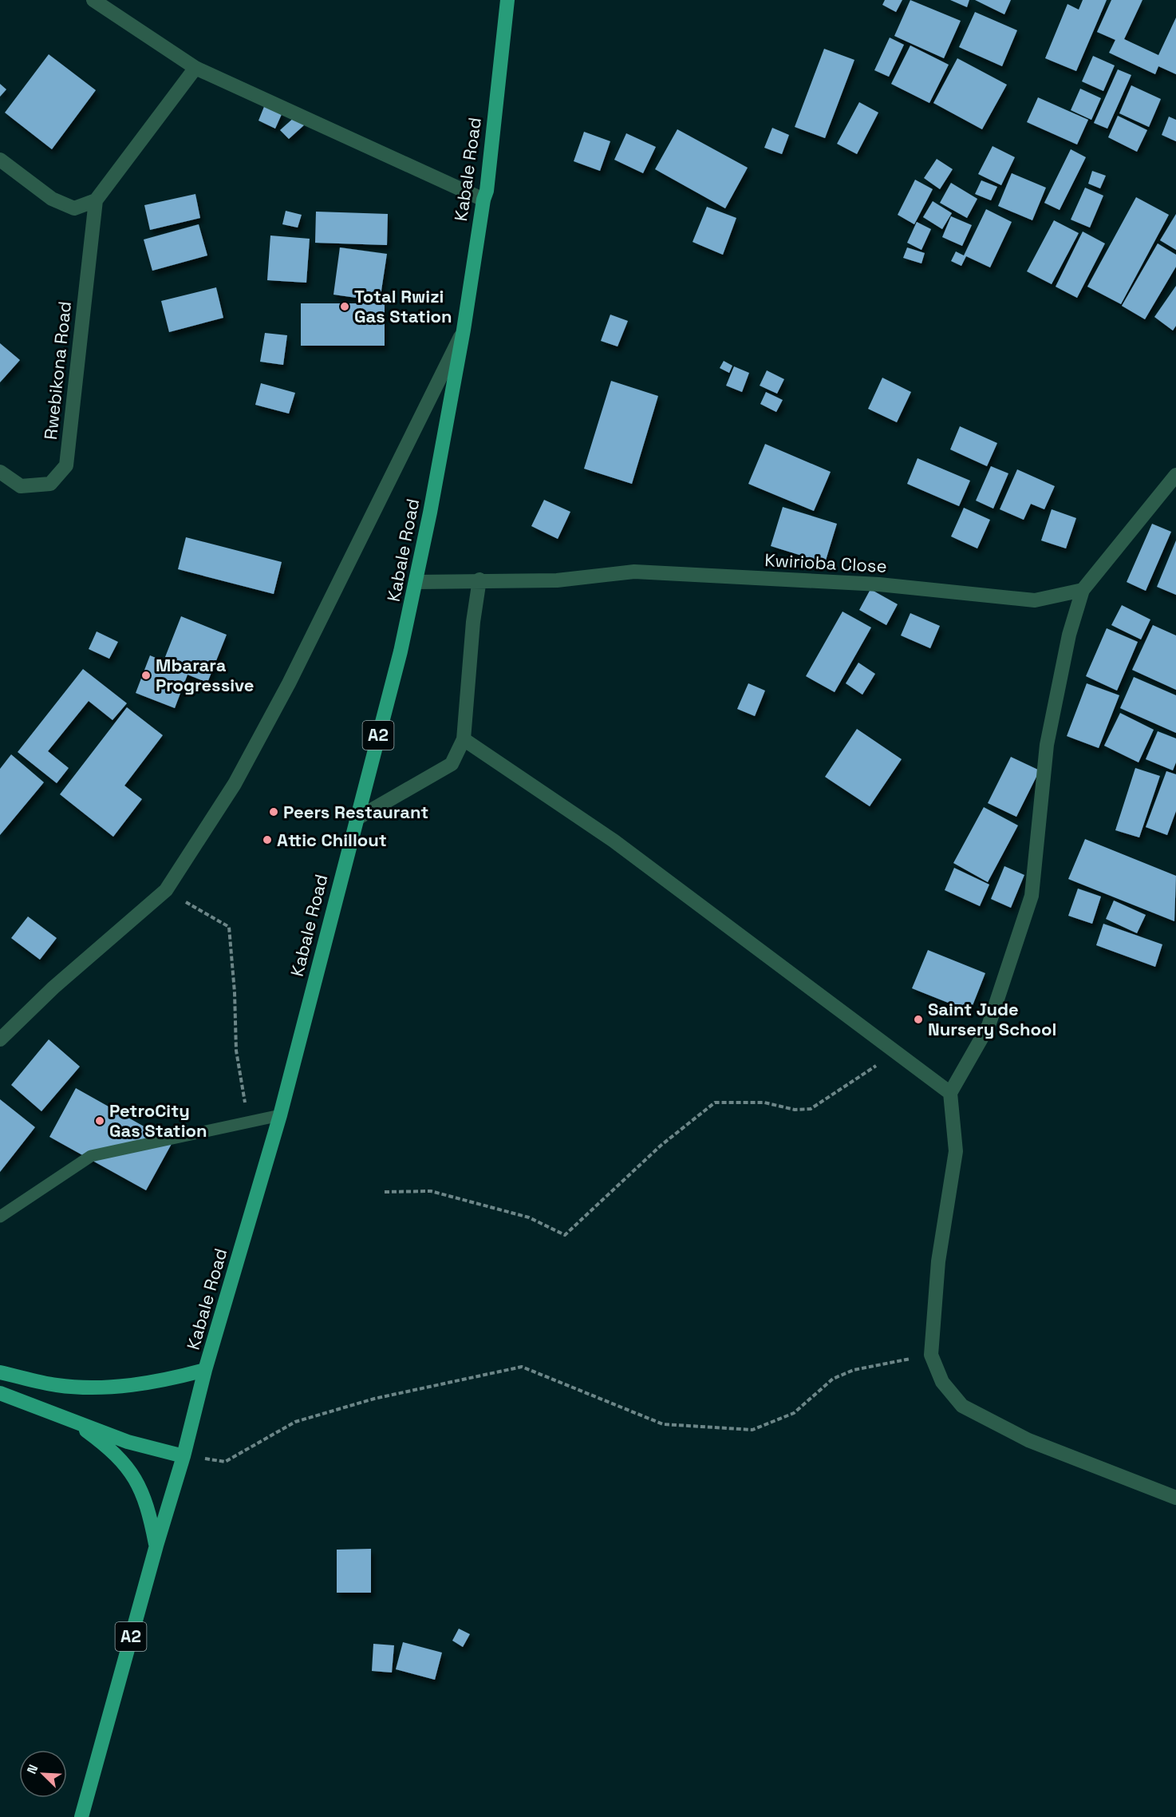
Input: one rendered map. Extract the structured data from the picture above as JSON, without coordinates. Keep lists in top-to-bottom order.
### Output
{
  "streets": {
    "main road": ["Kabale Road", "A2"],
    "street": ["Rwebikona Road", "Kwirioba Close"]
  },
  "crossings": [
    ["Kabale Road", "Kwirioba Close"]
  ],
  "places": [
    "Total Rwizi Gas Station",
    "Mbarara Progressive",
    "Peers Restaurant",
    "Attic Chillout",
    "Saint Jude Nursery School",
    "PetroCity Gas Station"
  ],
  "north": "top left"
}
